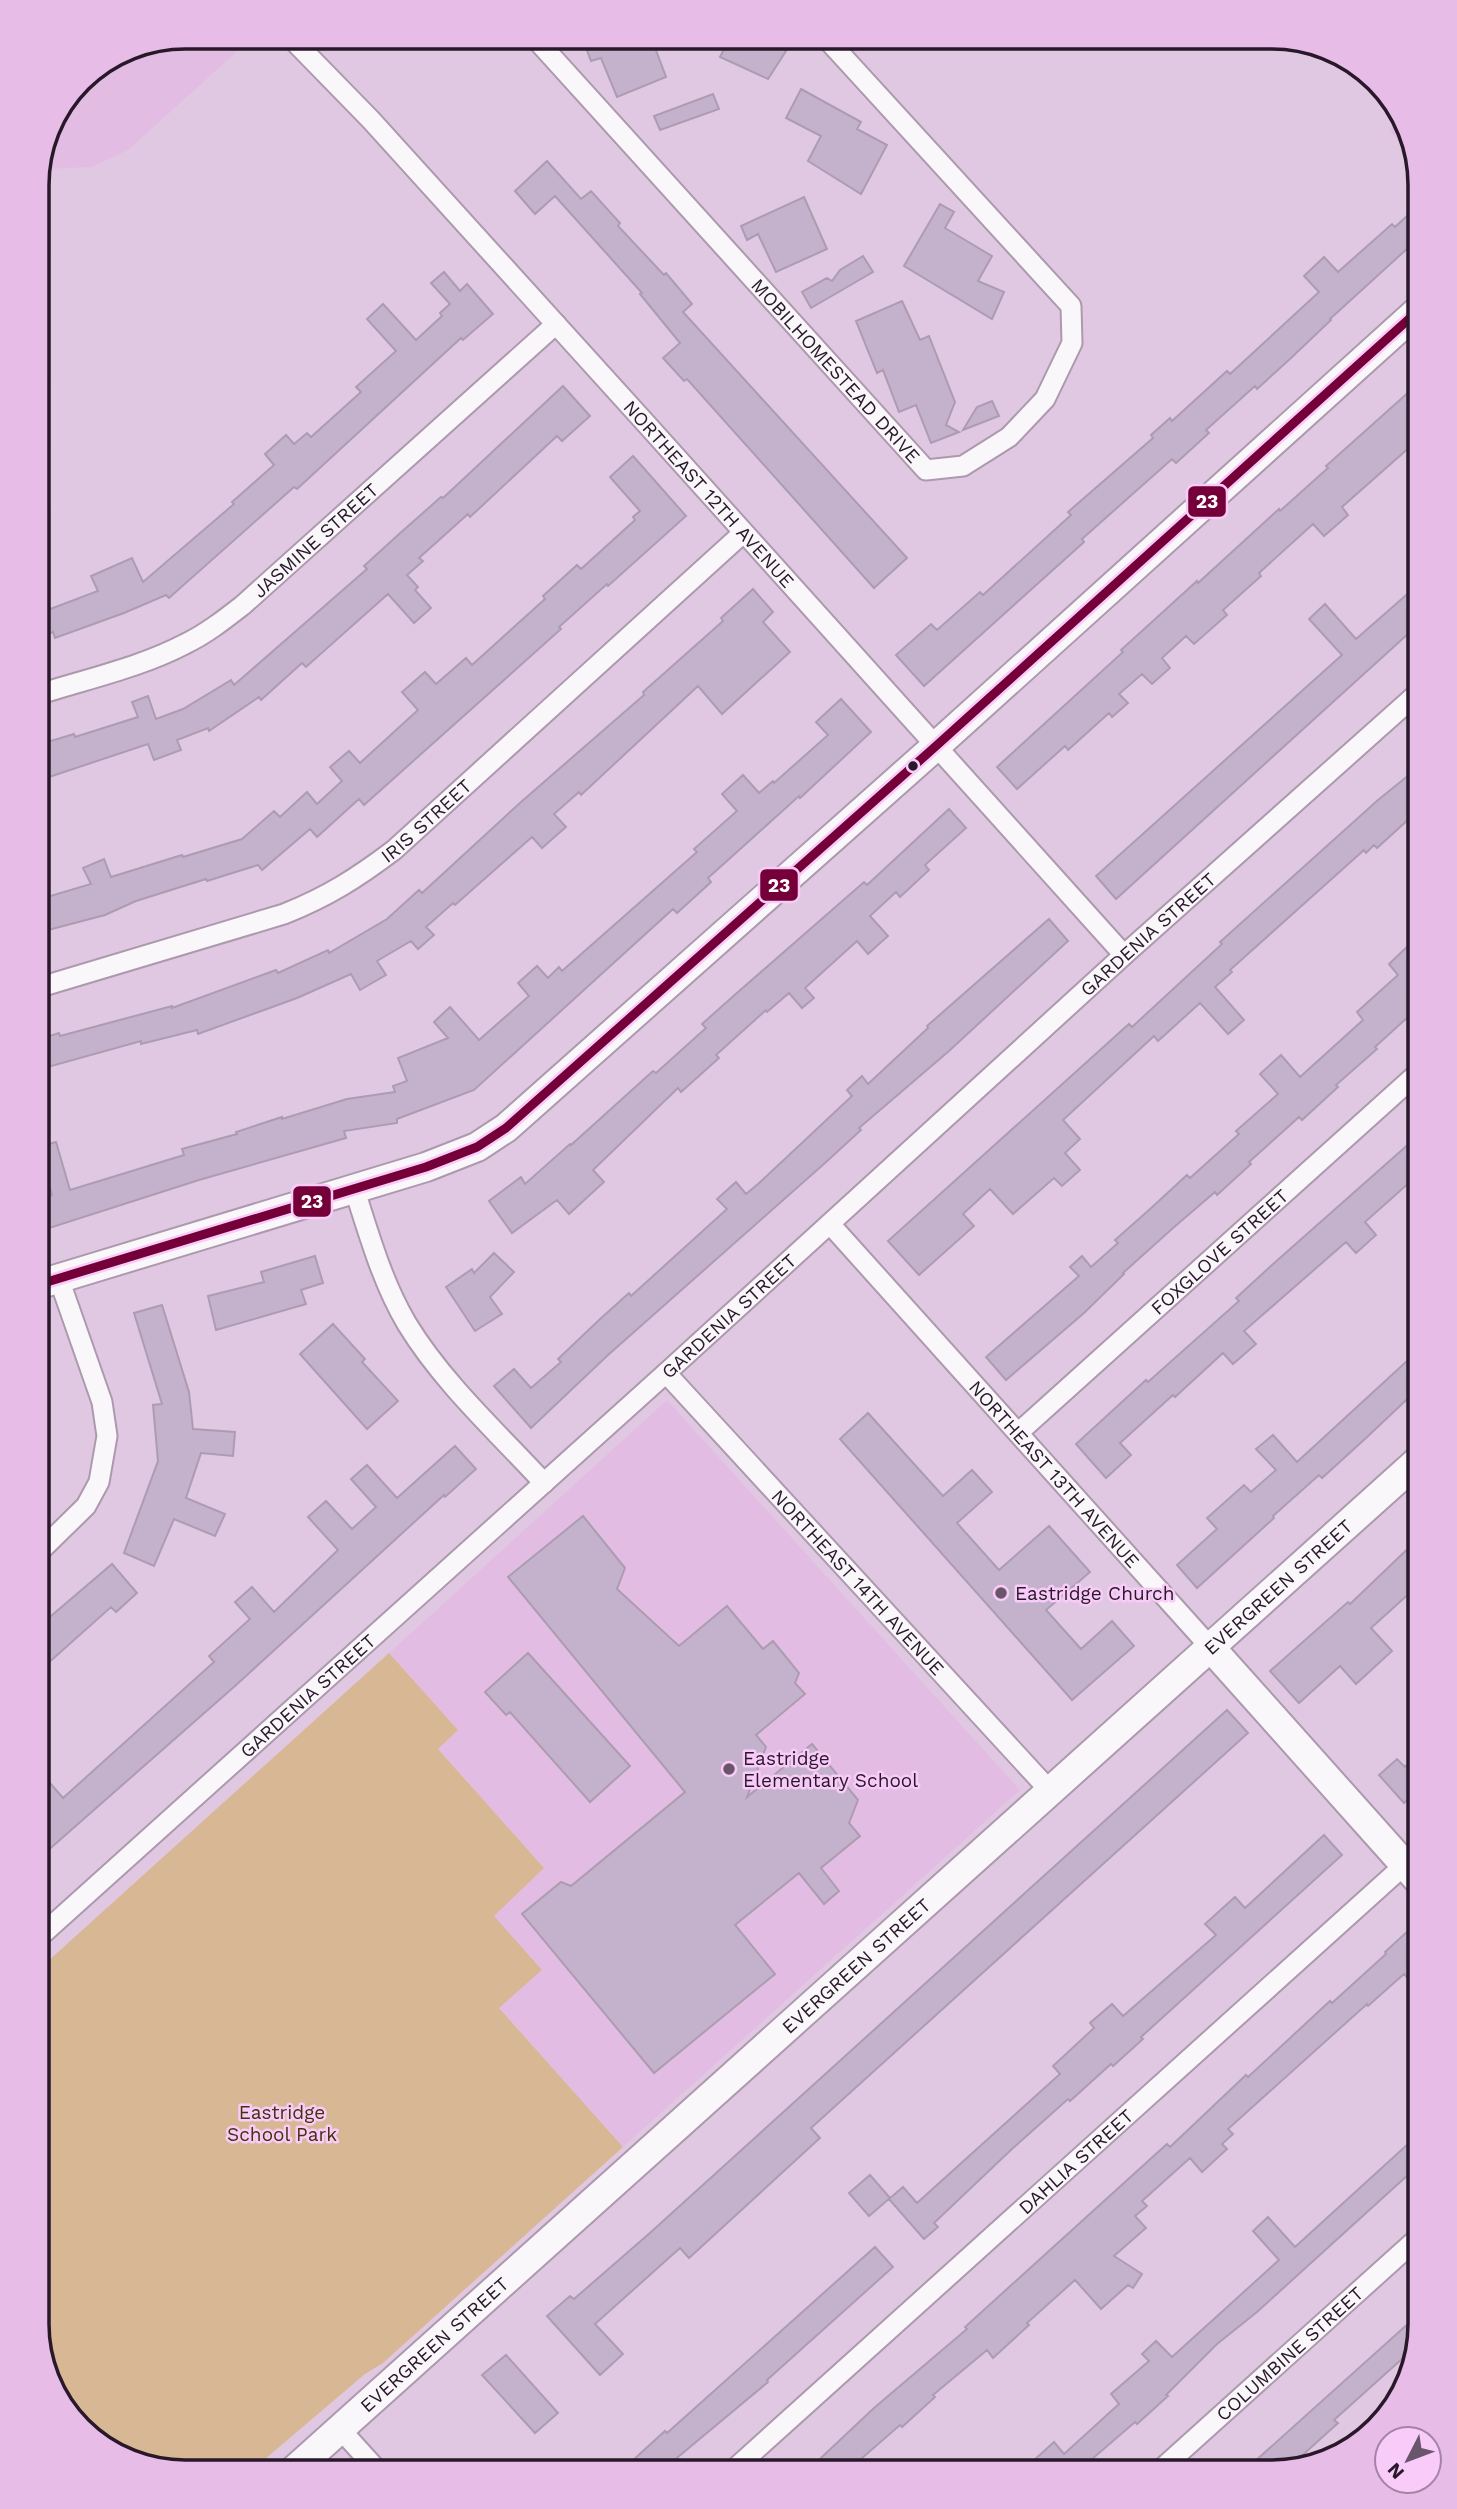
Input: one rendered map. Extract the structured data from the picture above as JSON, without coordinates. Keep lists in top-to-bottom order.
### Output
{
  "streets": {
    "street": [
      "MOBILHOMESTEAD DRIVE",
      "NORTHEAST 12TH AVENUE",
      "JASMINE STREET",
      "IRIS STREET",
      "GARDENIA STREET",
      "FOXGLOVE STREET",
      "NORTHEAST 13TH AVENUE",
      "NORTHEAST 14TH AVENUE",
      "EVERGREEN STREET",
      "DAHLIA STREET",
      "COLUMBINE STREET"
    ]
  },
  "crossings": [
    ["NORTHEAST 12TH AVENUE", "JASMINE STREET"],
    ["NORTHEAST 12TH AVENUE", "IRIS STREET"],
    ["NORTHEAST 12TH AVENUE", "GARDENIA STREET"],
    ["GARDENIA STREET", "NORTHEAST 13TH AVENUE"],
    ["GARDENIA STREET", "NORTHEAST 14TH AVENUE"],
    ["FOXGLOVE STREET", "NORTHEAST 13TH AVENUE"],
    ["NORTHEAST 13TH AVENUE", "EVERGREEN STREET"],
    ["NORTHEAST 14TH AVENUE", "EVERGREEN STREET"]
  ],
  "parks": ["Eastridge School Park"],
  "places": ["Eastridge Church", "Eastridge Elementary School"],
  "lines": ["transit line 23"],
  "north": "bottom left"
}
